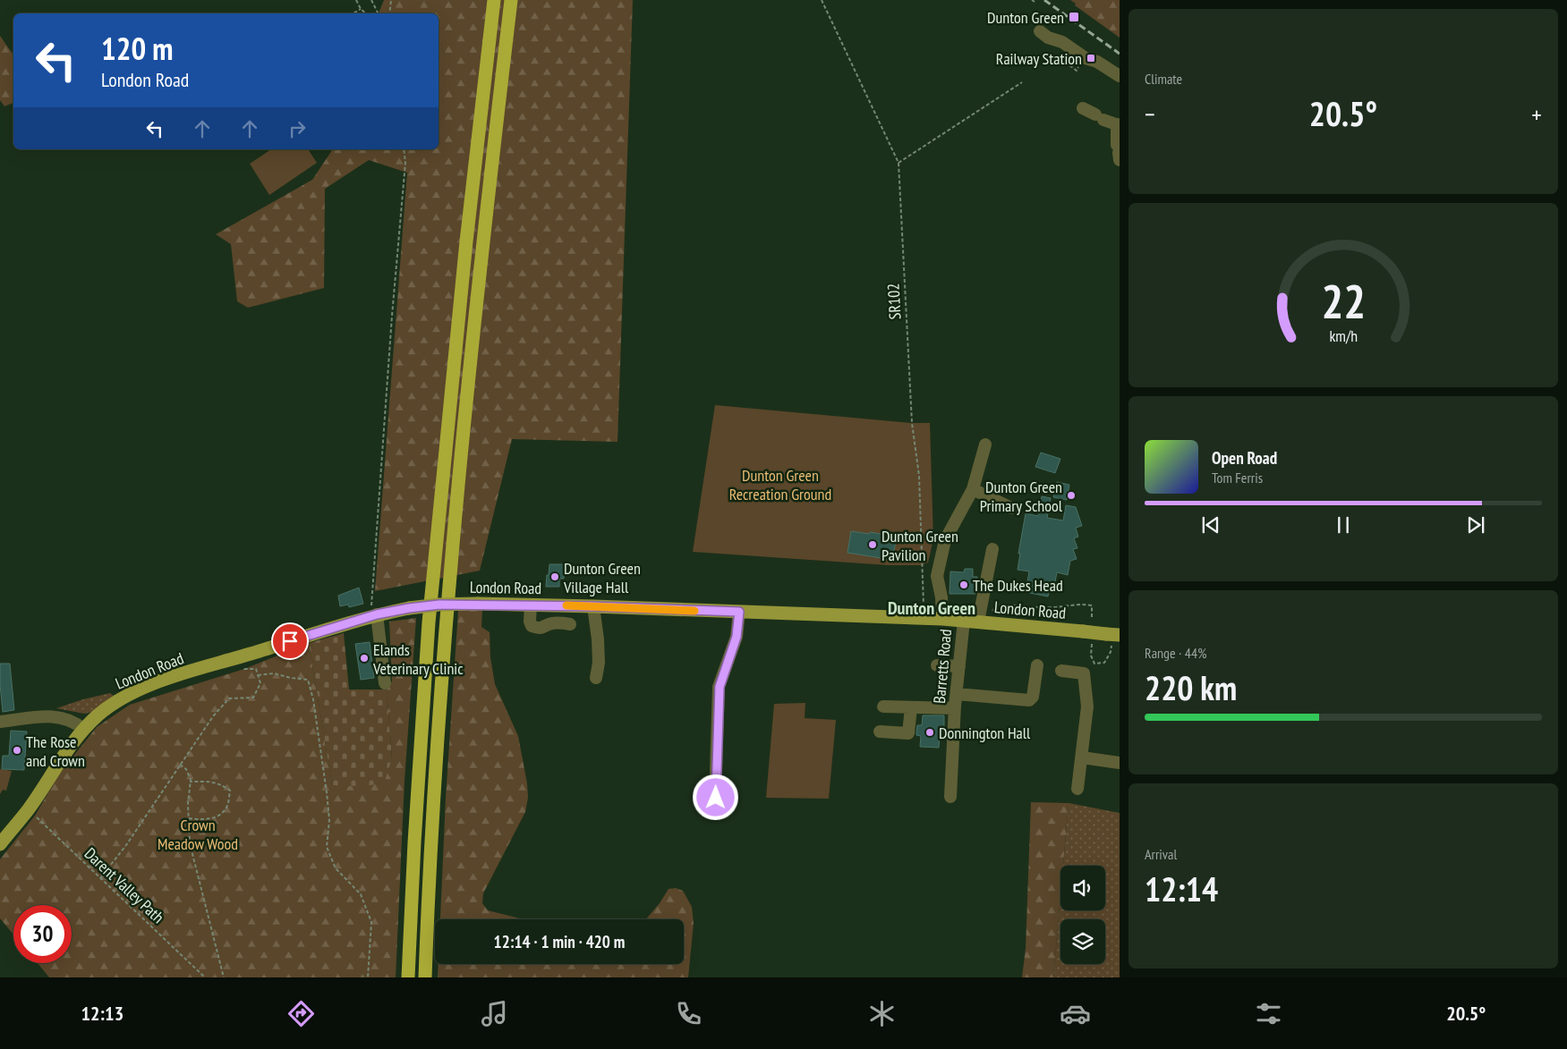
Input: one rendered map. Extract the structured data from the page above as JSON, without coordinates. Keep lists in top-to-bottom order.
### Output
{
  "streets": {
    "main road": ["London Road"],
    "street": ["Barretts Road"],
    "path": ["SR102", "Darent Valley Path"]
  },
  "crossings": [
    ["SR102", "London Road"],
    ["London Road", "Barretts Road"],
    ["London Road", "Darent Valley Path"]
  ],
  "districts": ["Dunton Green"],
  "parks": ["Dunton Green Recreation Ground", "Crown Meadow Wood"],
  "places": {
    "transit": ["Dunton Green", "Railway Station"],
    "other": [
      "Dunton Green Primary School",
      "Dunton Green Pavilion",
      "Dunton Green Village Hall",
      "The Dukes Head",
      "Elands Veterinary Clinic",
      "Donnington Hall",
      "The Rose and Crown"
    ]
  },
  "page": {
    "tile": [
      "Climate",
      ["Range · 44%", "220 km"],
      ["Arrival", "12:14"]
    ],
    "turn": ["120 m", "London Road"],
    "heat": ["−", "20.5°", "+"],
    "song": ["Open Road", "Tom Ferris"],
    "limit": "30",
    "trip": "12:14 · 1 min · 420 m",
    "tabs": ["12:13", "20.5°"],
    "gauge": ["22", "km/h"]
  }
}
